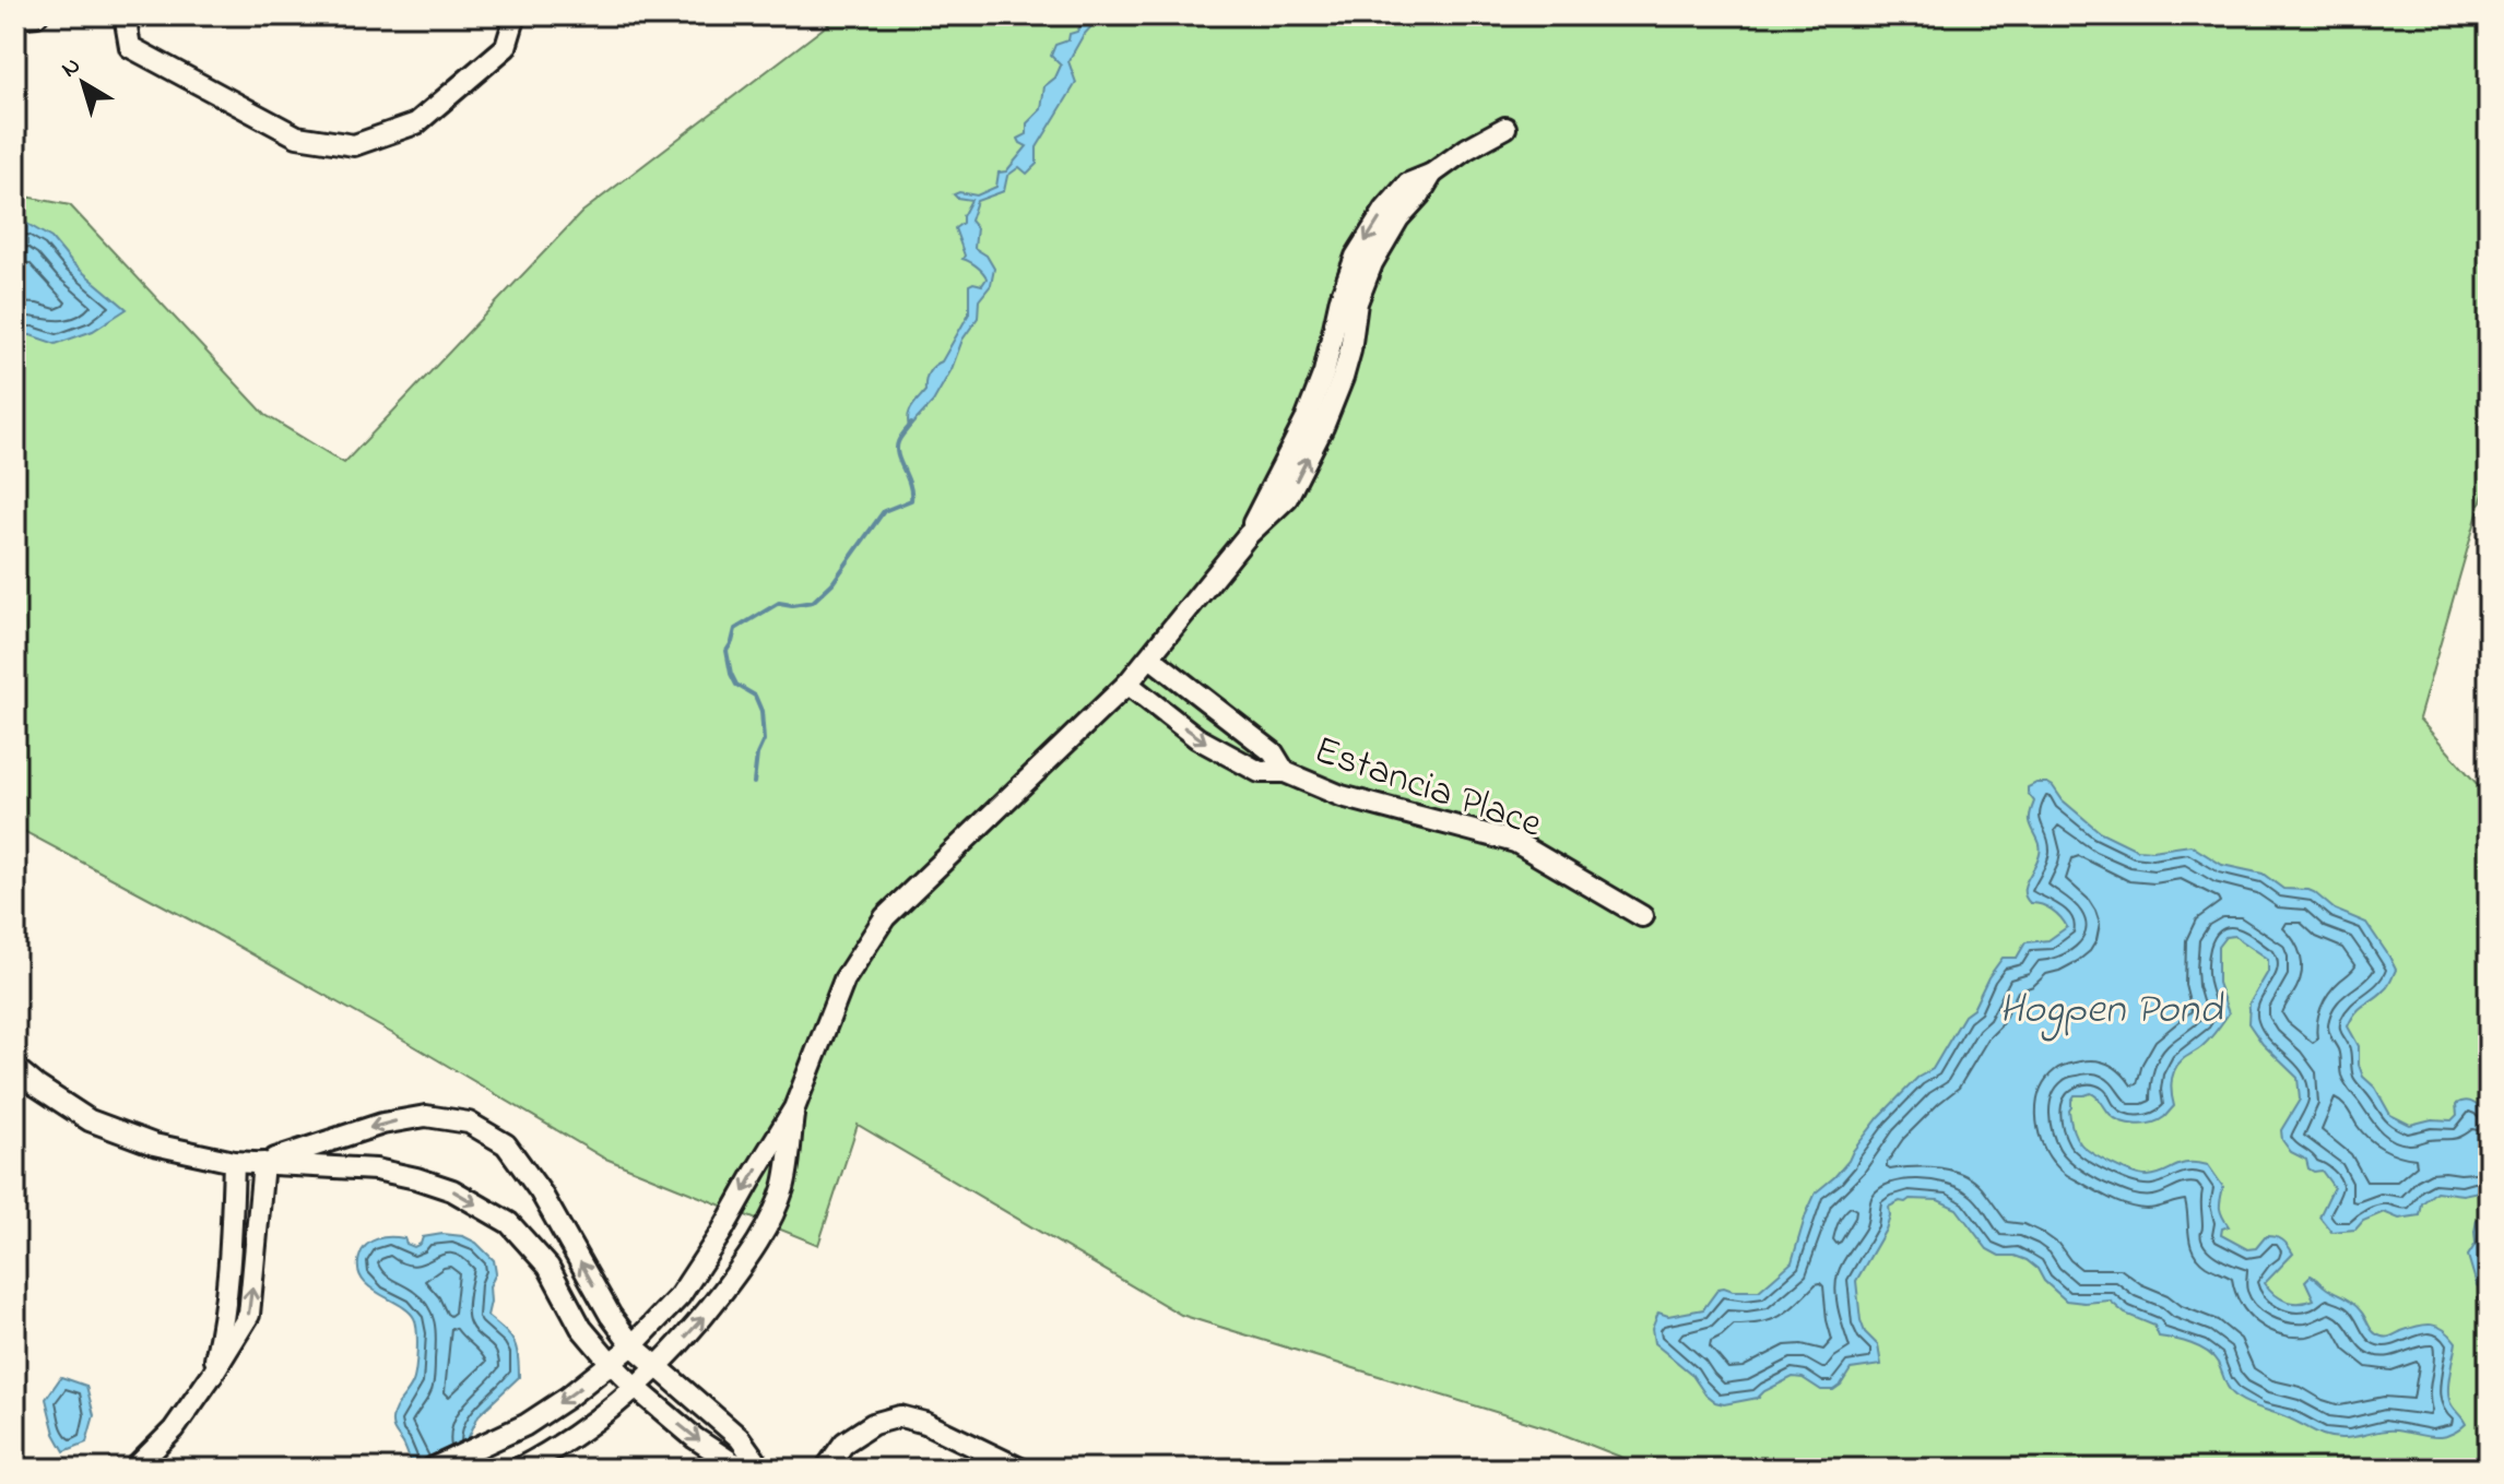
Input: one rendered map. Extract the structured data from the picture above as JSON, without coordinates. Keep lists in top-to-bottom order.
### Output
{
  "streets": {
    "street": ["Estancia Place"]
  },
  "water": ["Hogpen Pond"],
  "north": "top left"
}
